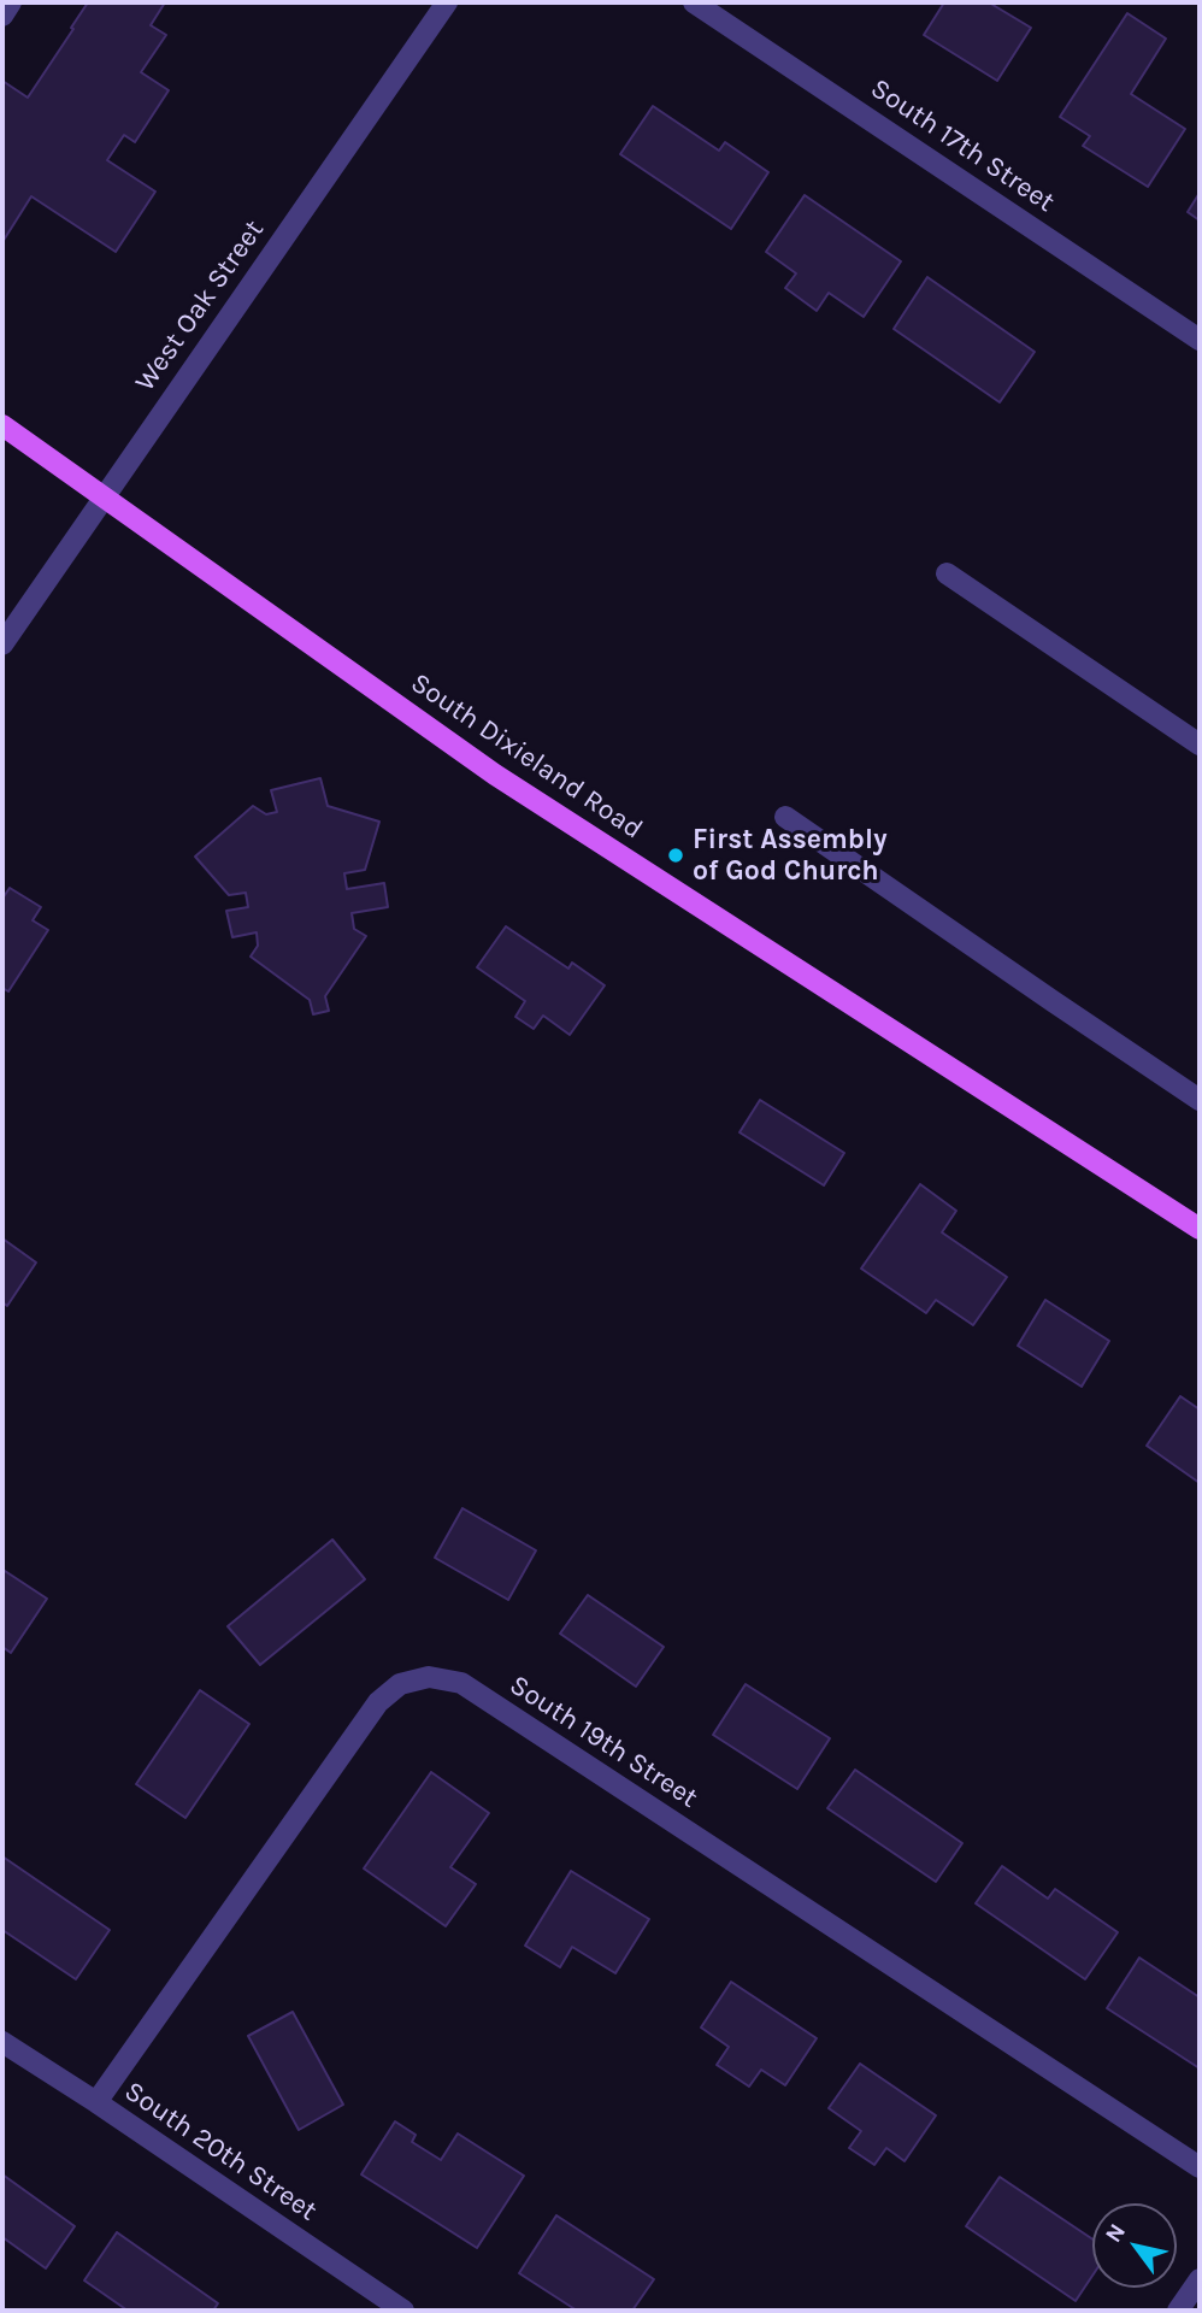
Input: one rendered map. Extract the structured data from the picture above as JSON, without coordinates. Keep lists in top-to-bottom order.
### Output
{
  "streets": {
    "main road": ["South Dixieland Road"],
    "street": [
      "South 17th Street",
      "West Oak Street",
      "South 19th Street",
      "South 20th Street"
    ]
  },
  "crossings": [
    ["West Oak Street", "South Dixieland Road"],
    ["South 19th Street", "South 20th Street"]
  ],
  "places": ["First Assembly of God Church"],
  "north": "top left"
}
